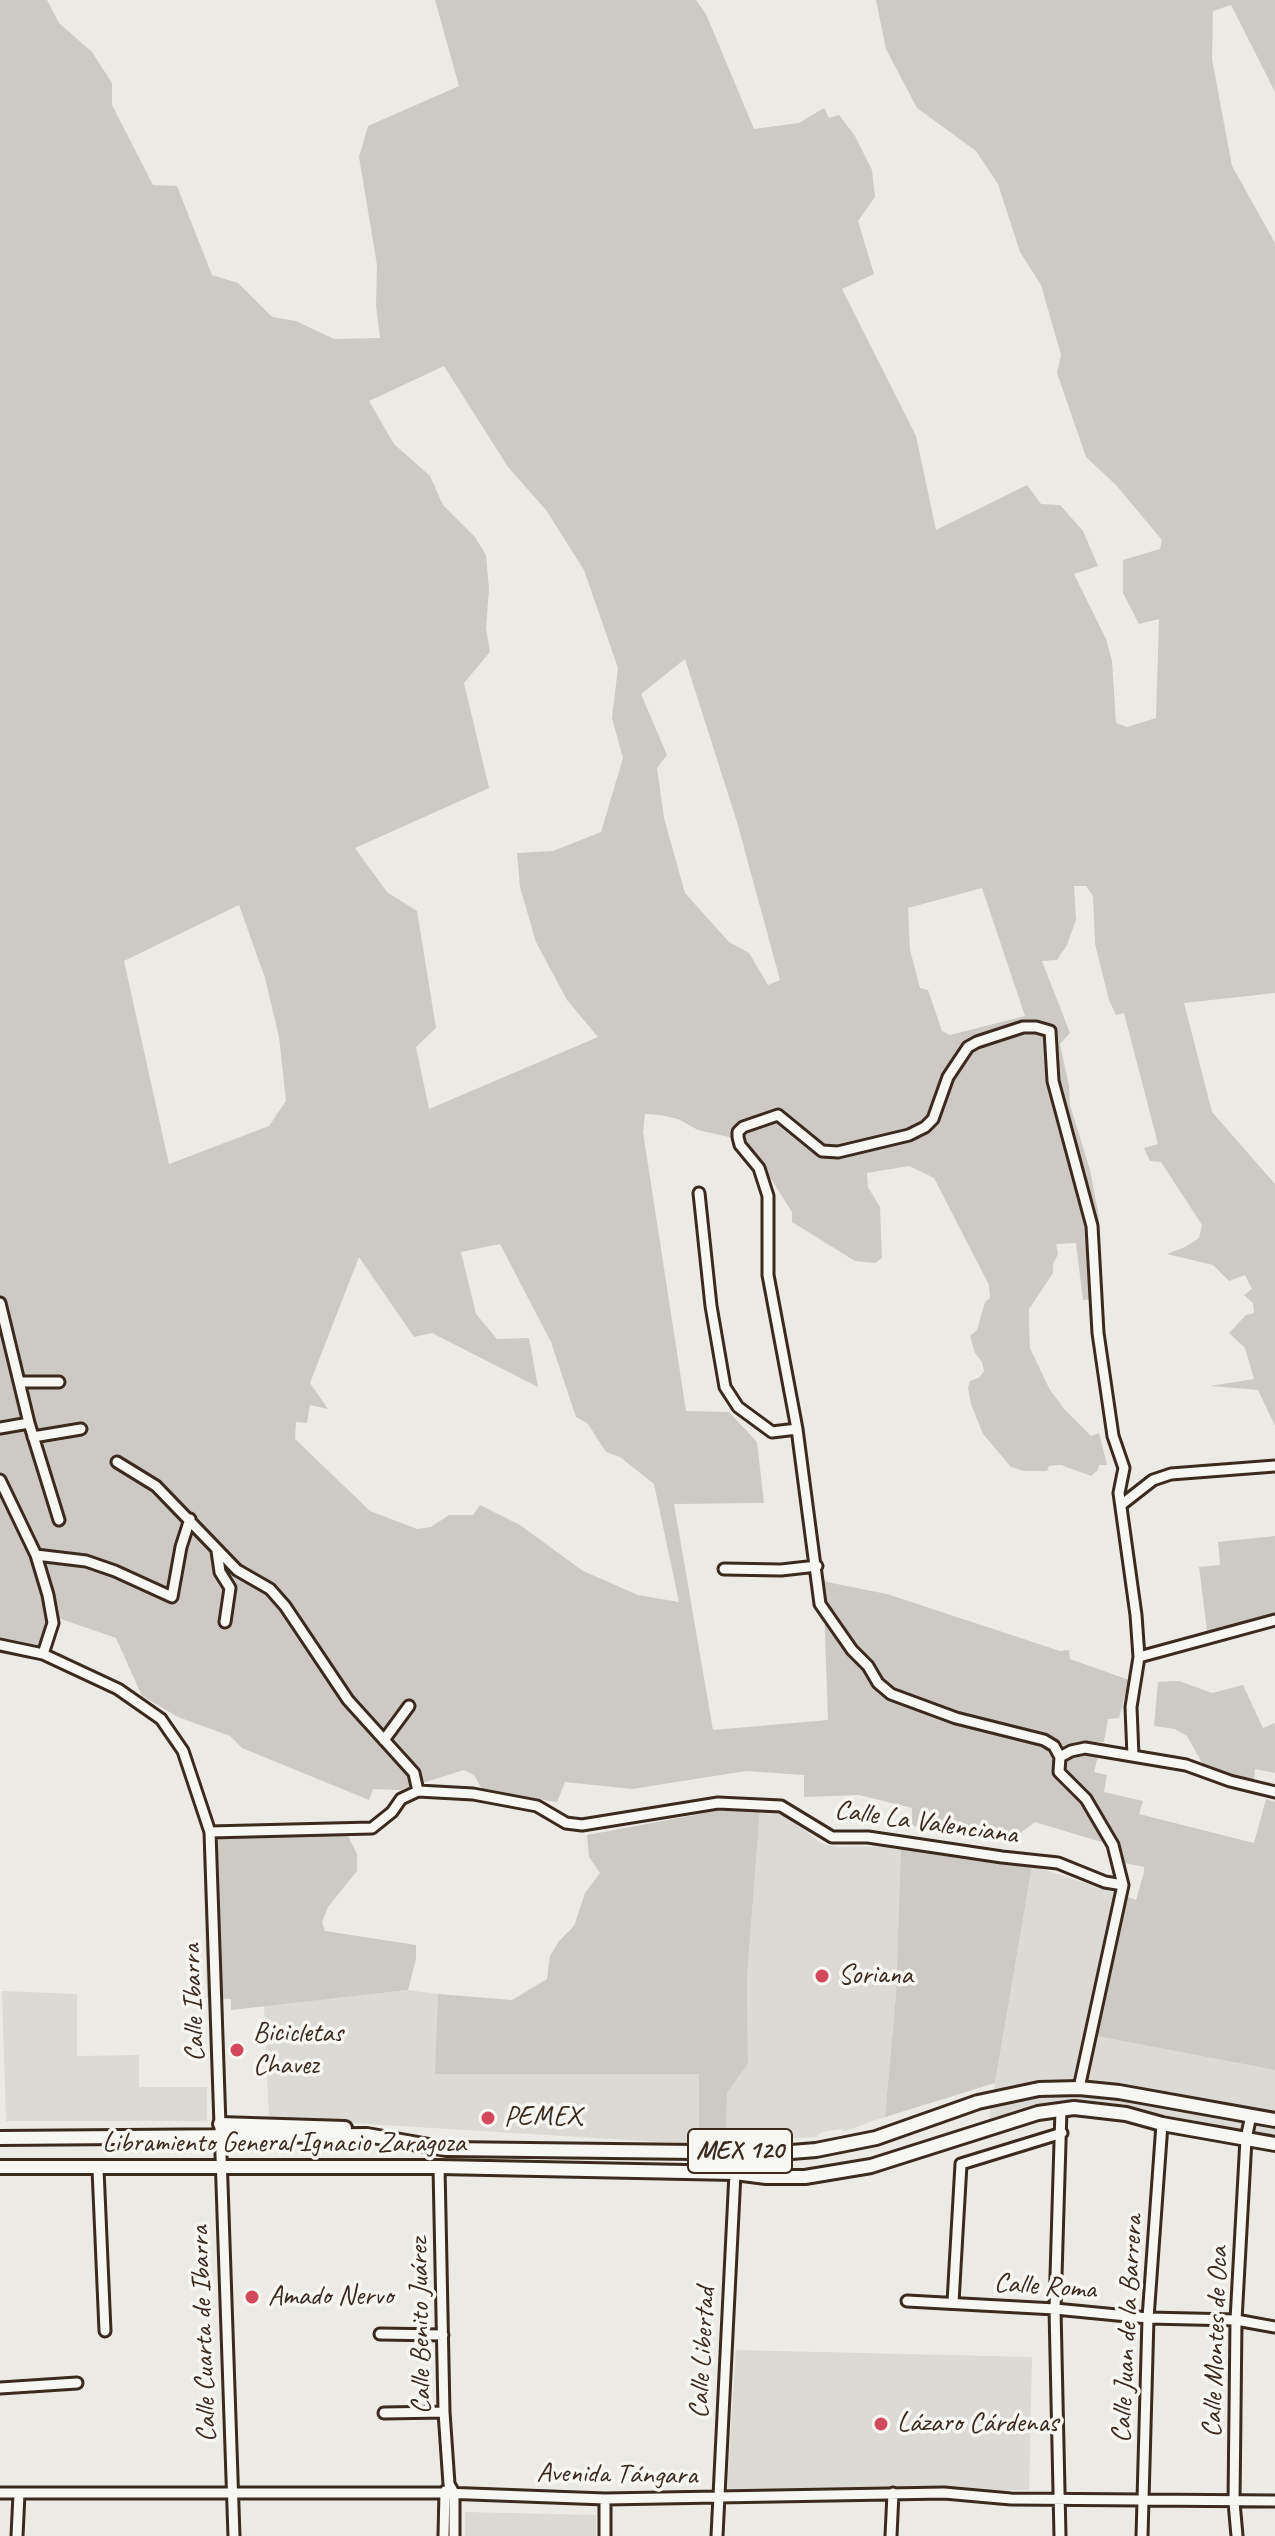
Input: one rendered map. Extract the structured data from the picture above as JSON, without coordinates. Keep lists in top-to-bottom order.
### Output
{
  "streets": {
    "main road": ["Libramiento General Ignacio Zaragoza", "MEX 120"],
    "street": [
      "Calle La Valenciana",
      "Calle Ibarra",
      "Calle Roma",
      "Calle Benito Juárez",
      "Calle Juan de la Barrera",
      "Calle Cuarta de Ibarra",
      "Calle Montes de Oca",
      "Calle Libertad",
      "Avenida Tángara"
    ]
  },
  "crossings": [
    ["Calle Ibarra", "Libramiento General Ignacio Zaragoza"],
    ["Calle Ibarra", "Calle Cuarta de Ibarra"],
    ["Libramiento General Ignacio Zaragoza", "Calle Benito Juárez"],
    ["Libramiento General Ignacio Zaragoza", "Calle Juan de la Barrera"],
    ["Libramiento General Ignacio Zaragoza", "Calle Cuarta de Ibarra"],
    ["Libramiento General Ignacio Zaragoza", "Calle Montes de Oca"],
    ["Libramiento General Ignacio Zaragoza", "Calle Libertad"],
    ["Calle Roma", "Calle Juan de la Barrera"],
    ["Calle Roma", "Calle Montes de Oca"],
    ["Calle Benito Juárez", "Avenida Tángara"],
    ["Calle Juan de la Barrera", "Avenida Tángara"],
    ["Calle Cuarta de Ibarra", "Avenida Tángara"],
    ["Calle Montes de Oca", "Avenida Tángara"],
    ["Calle Libertad", "Avenida Tángara"]
  ],
  "places": [
    "Soriana",
    "Bicicletas Chavez",
    "PEMEX",
    "Amado Nervo",
    "Lázaro Cárdenas"
  ]
}
